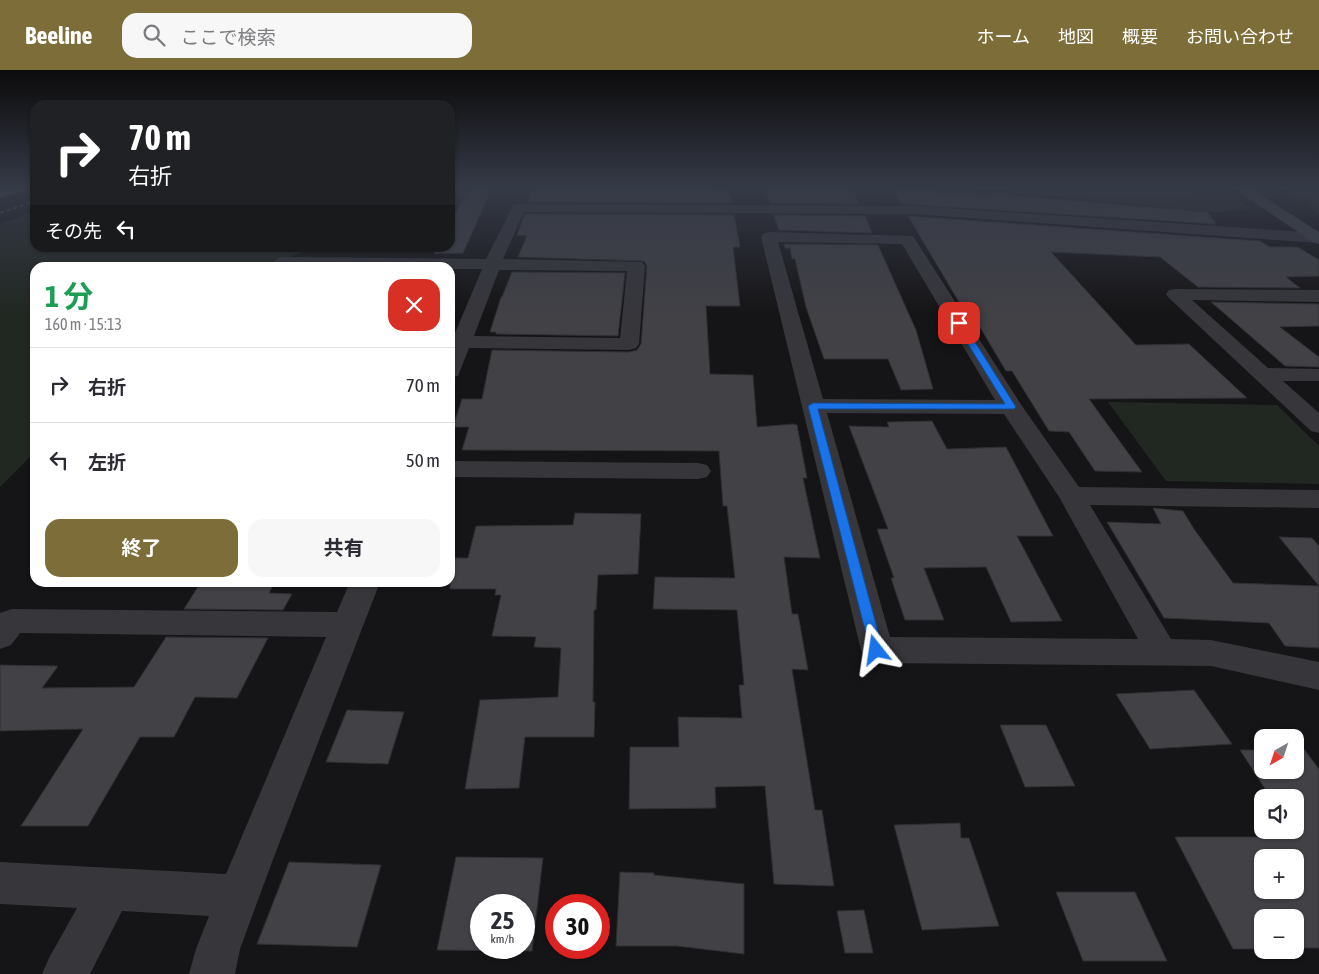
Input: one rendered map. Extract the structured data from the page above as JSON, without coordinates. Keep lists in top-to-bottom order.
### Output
{
  "north": "bottom left",
  "page": {
    "header": "Beeline",
    "search": "ここで検索",
    "nav": [
      "ホーム",
      "地図",
      "概要",
      "お問い合わせ"
    ],
    "turn": ["70 m", "右折"],
    "then": "その先",
    "heading": ["1 分", "160 m · 15:13"],
    "list": [
      {
        "name": "右折",
        "value": "70 m"
      },
      {
        "name": "左折",
        "value": "50 m"
      }
    ],
    "buttons": ["終了", "共有"],
    "map_buttons": ["+", "−"],
    "speed": "25 km/h",
    "limit": "30"
  }
}
